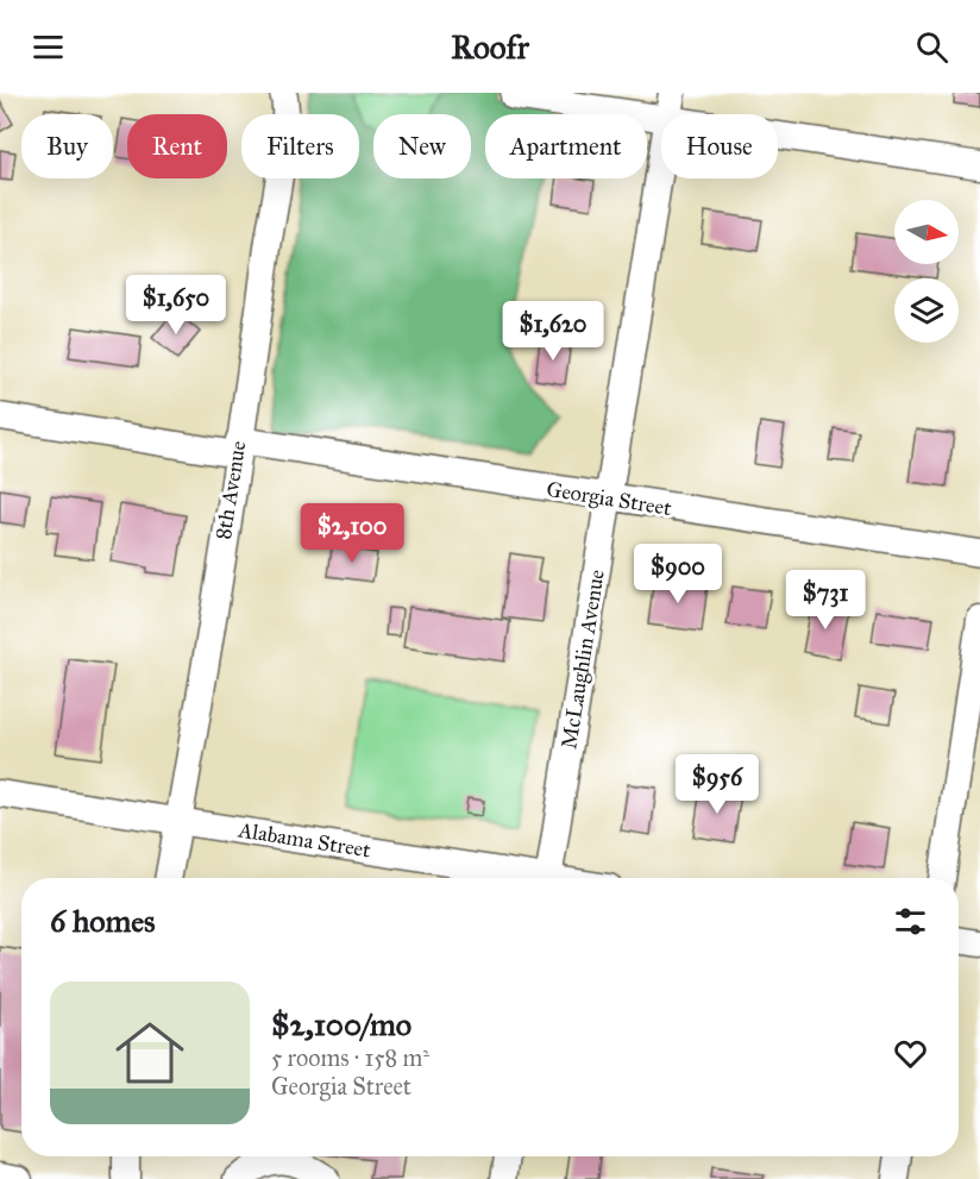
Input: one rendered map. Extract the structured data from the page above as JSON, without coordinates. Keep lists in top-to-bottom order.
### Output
{
  "streets": {
    "street": [
      "8th Avenue",
      "Georgia Street",
      "McLaughlin Avenue",
      "Alabama Street"
    ]
  },
  "crossings": [
    ["8th Avenue", "Georgia Street"],
    ["8th Avenue", "Alabama Street"],
    ["Georgia Street", "McLaughlin Avenue"]
  ],
  "north": "right",
  "page": {
    "header": "Roofr",
    "chip": [
      "Buy",
      "Rent",
      "Filters",
      "New",
      "Apartment",
      "House"
    ],
    "price": [
      "$1,650",
      "$1,620",
      "$2,100",
      "$900",
      "$731",
      "$956"
    ],
    "heading": "6 homes",
    "list": [
      {
        "name": "$2,100/mo",
        "note": "5 rooms · 158 m² · Georgia Street"
      }
    ]
  }
}
